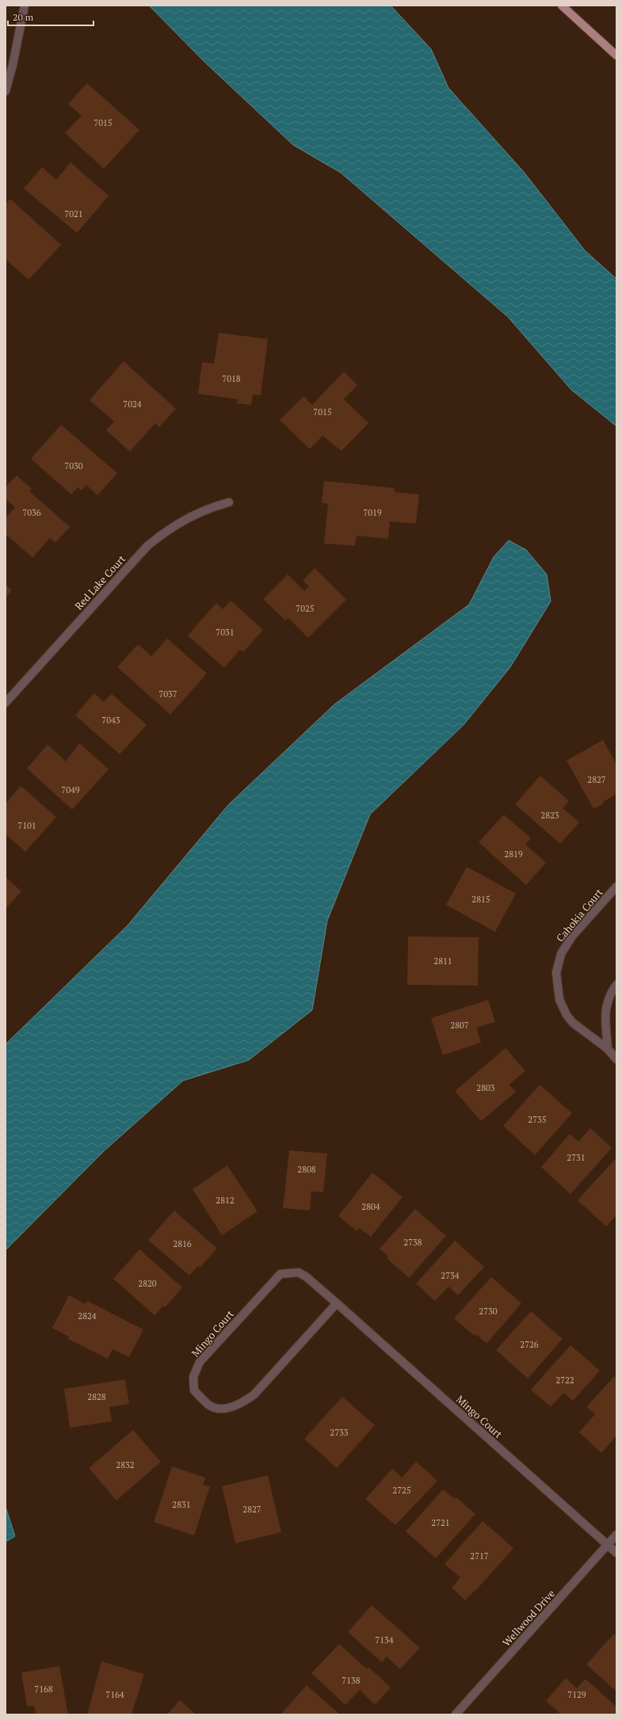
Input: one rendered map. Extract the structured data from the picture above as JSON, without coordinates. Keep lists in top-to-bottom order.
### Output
{
  "streets": {
    "street": [
      "Red Lake Court",
      "Cahokia Court",
      "Mingo Court",
      "Wellwood Drive"
    ]
  },
  "crossings": [
    ["Mingo Court", "Wellwood Drive"]
  ],
  "house_numbers": [
    "7015",
    "7021",
    "7018",
    "7024",
    "7015",
    "7030",
    "7036",
    "7019",
    "7025",
    "7031",
    "7037",
    "7043",
    "2827",
    "7049",
    "2823",
    "7101",
    "2819",
    "2815",
    "2811",
    "2807",
    "2803",
    "2735",
    "2731",
    "2808",
    "2812",
    "2804",
    "2738",
    "2816",
    "2734",
    "2820",
    "2730",
    "2824",
    "2726",
    "2722",
    "2828",
    "2733",
    "2832",
    "2725",
    "2831",
    "2827",
    "2721",
    "2717",
    "7134",
    "7138",
    "7168",
    "7164",
    "7129"
  ],
  "scale_bar": "20 m"
}
